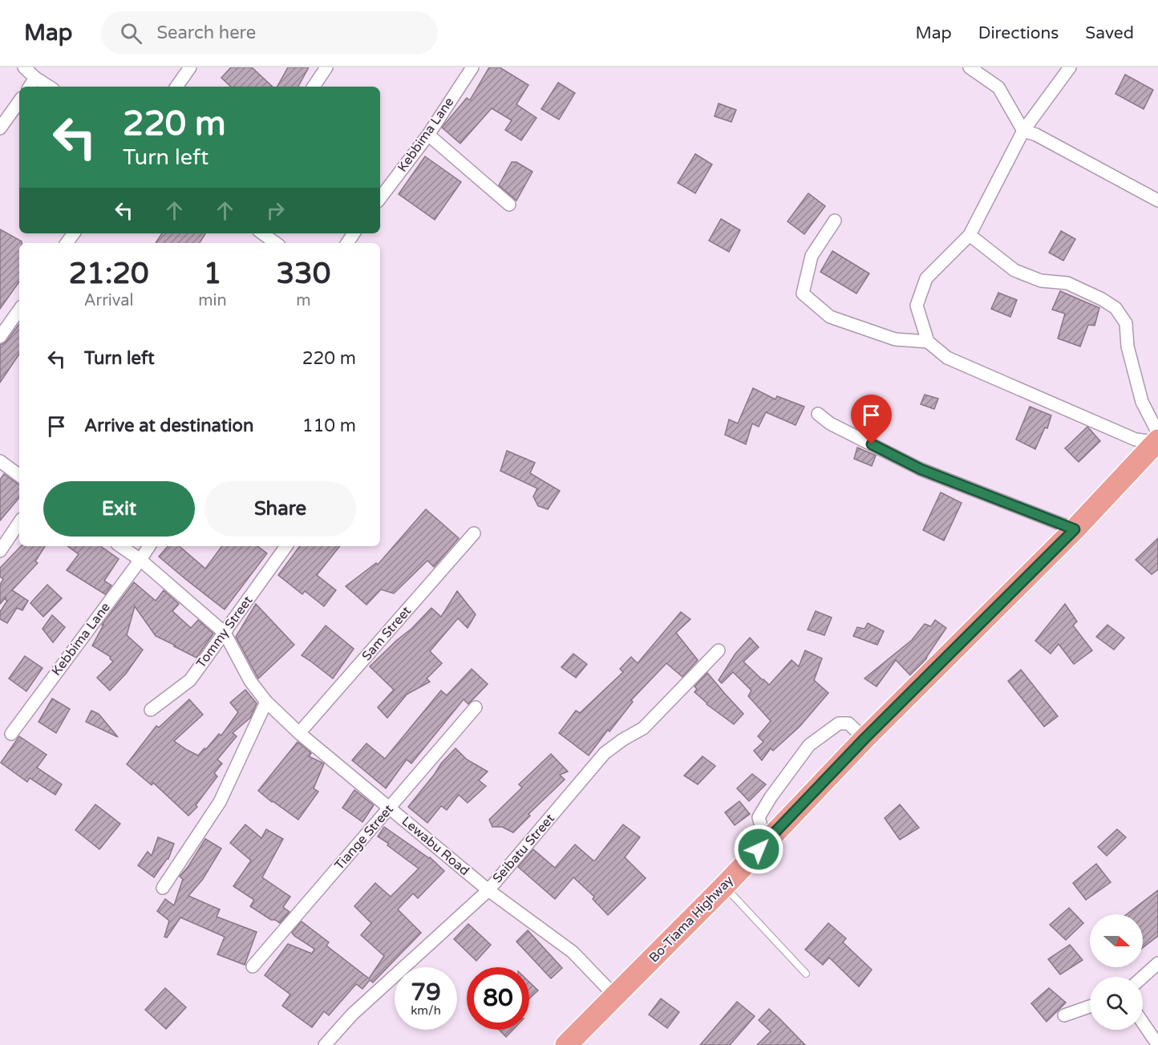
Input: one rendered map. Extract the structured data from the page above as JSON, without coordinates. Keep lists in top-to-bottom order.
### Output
{
  "streets": {
    "highway": ["Bo-Tiama Highway"],
    "street": [
      "Kebbima Lane",
      "Tommy Street",
      "Sam Street",
      "Tiange Street",
      "Lewabu Road",
      "Seibatu Street"
    ]
  },
  "crossings": [
    ["Tommy Street", "Lewabu Road"],
    ["Sam Street", "Lewabu Road"],
    ["Tiange Street", "Lewabu Road"],
    ["Lewabu Road", "Seibatu Street"],
    ["Lewabu Road", "Bo-Tiama Highway"]
  ],
  "north": "right",
  "page": {
    "header": "Map",
    "search": "Search here",
    "nav": ["Map", "Directions", "Saved"],
    "turn": ["220 m", "Turn left"],
    "eta": [
      "21:20",
      "Arrival",
      "1",
      "min",
      "330",
      "m"
    ],
    "list": [
      {
        "name": "Turn left",
        "value": "220 m"
      },
      {
        "name": "Arrive at destination",
        "value": "110 m"
      }
    ],
    "buttons": ["Exit", "Share"],
    "speed": "79 km/h",
    "limit": "80"
  }
}
